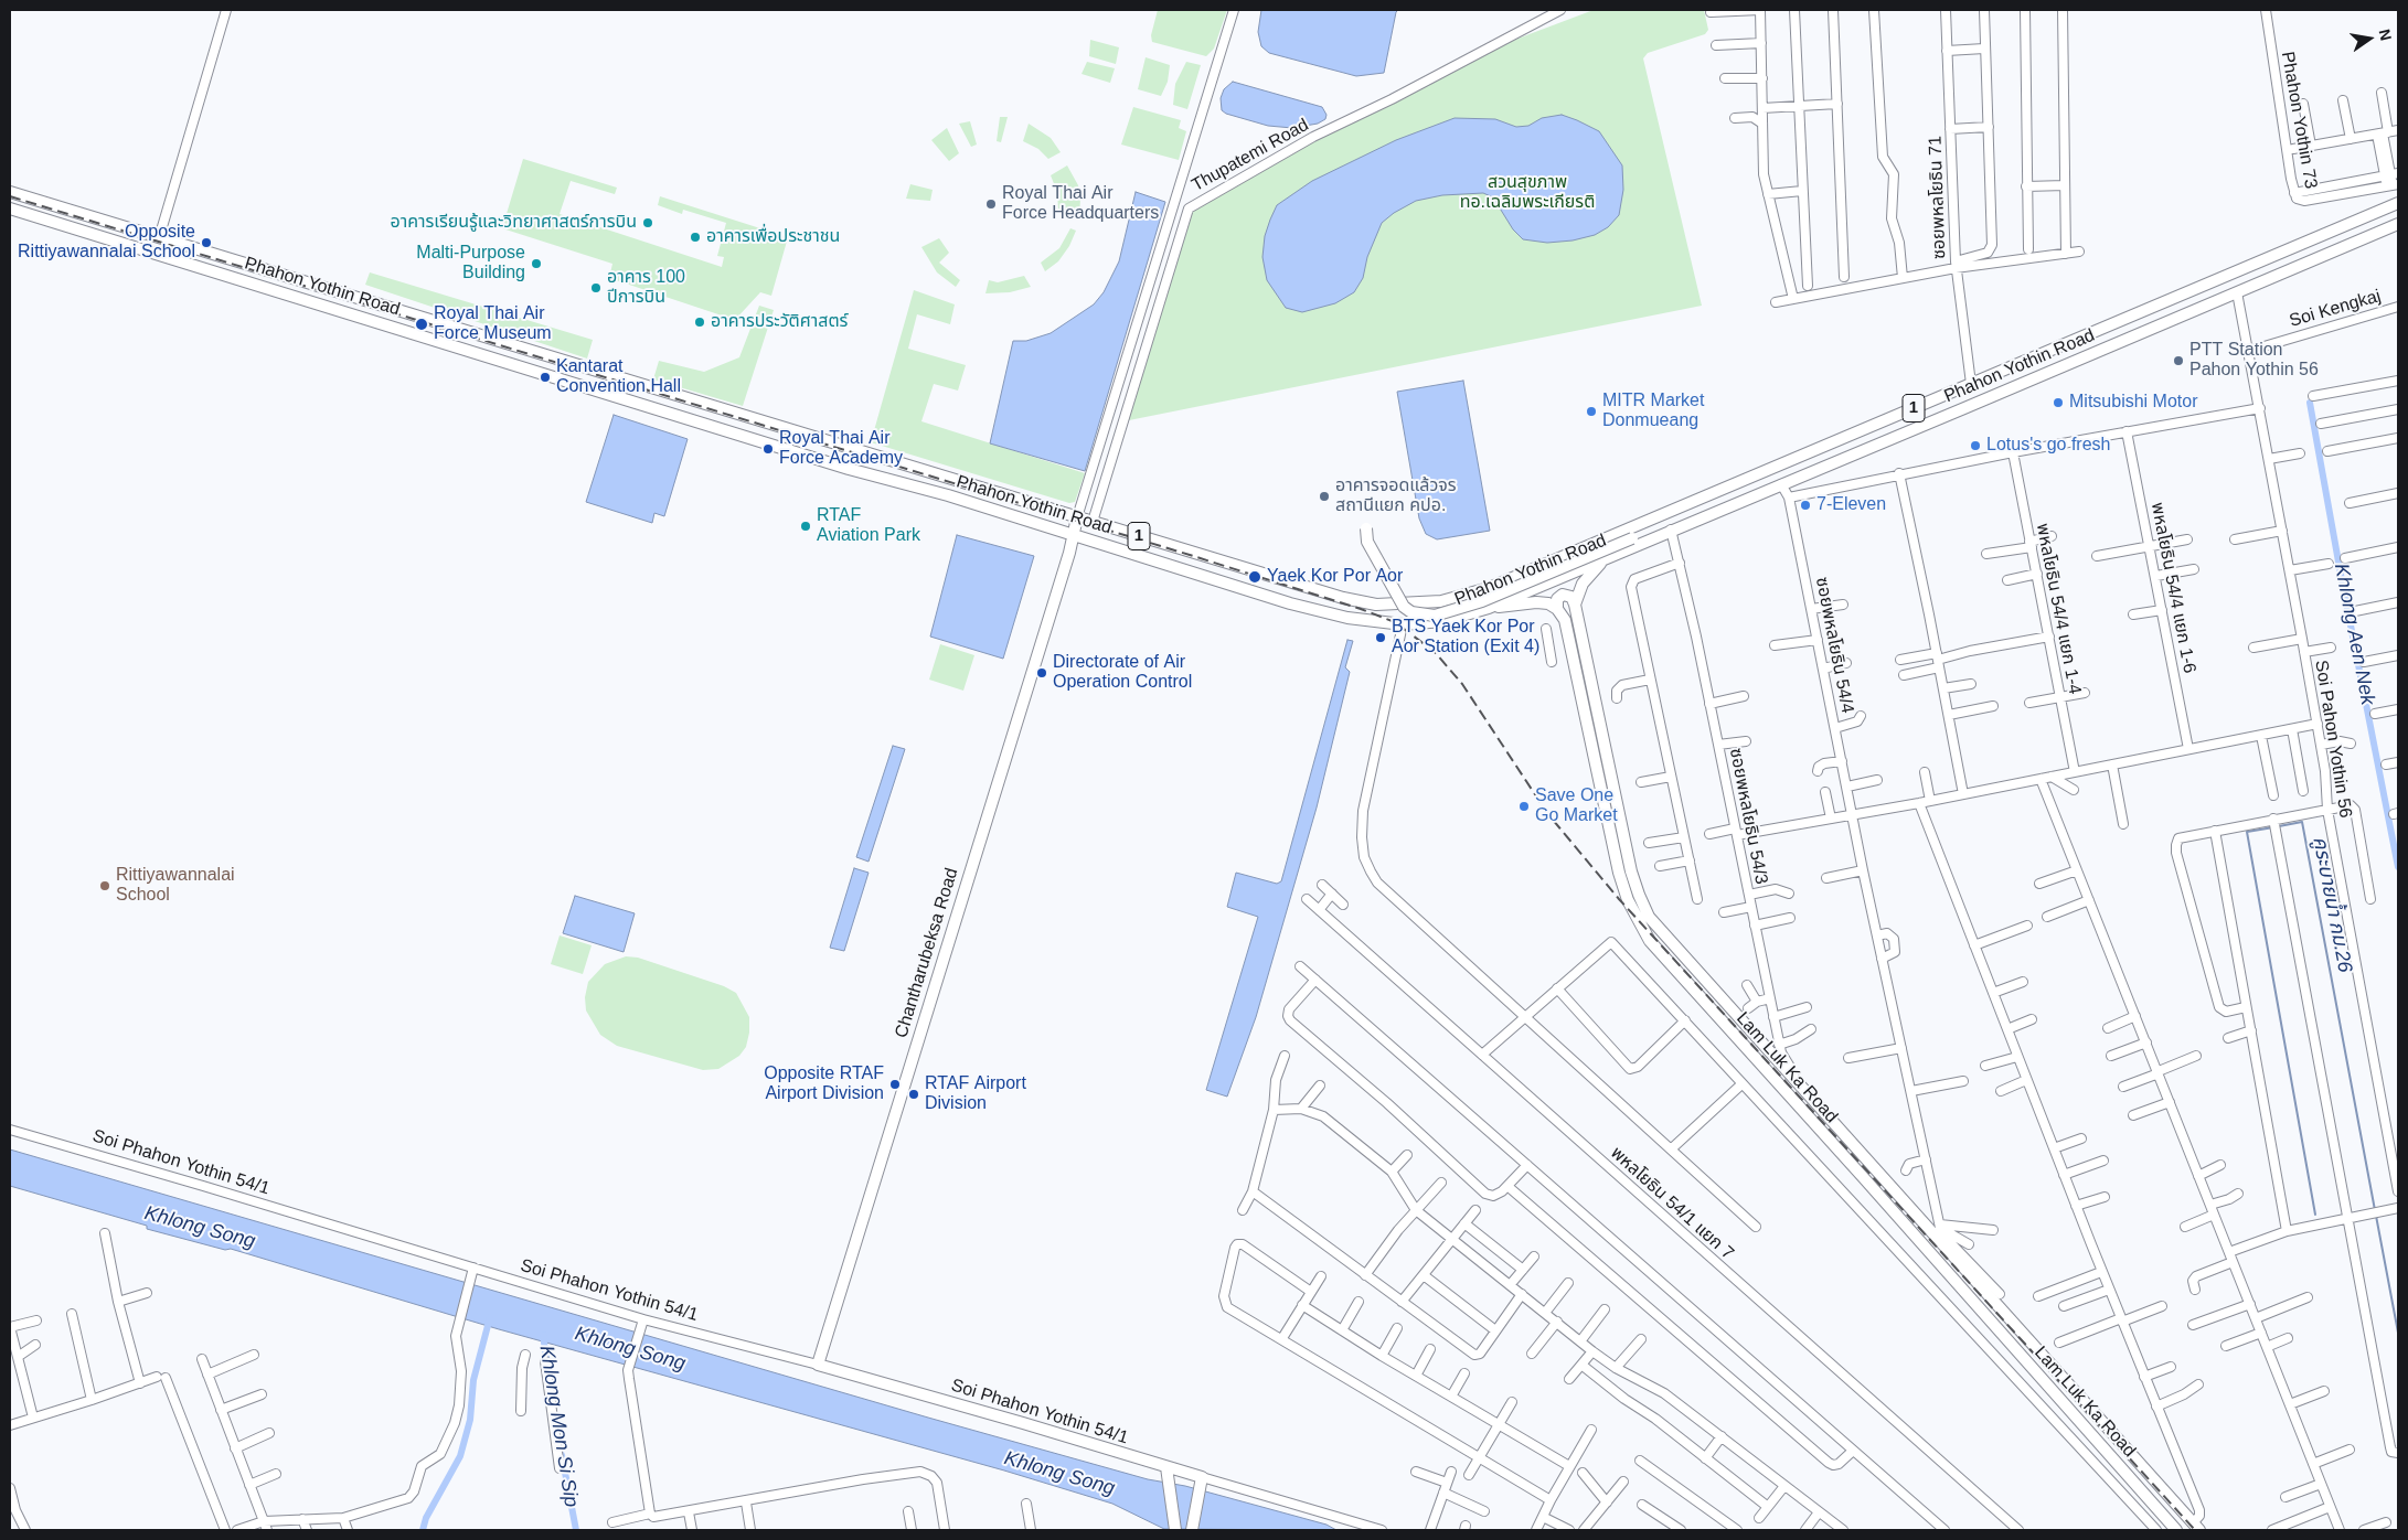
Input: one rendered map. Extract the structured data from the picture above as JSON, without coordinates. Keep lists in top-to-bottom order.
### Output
{
  "streets": {
    "main road": [
      "Phahon Yothin Road",
      "1",
      "Chantharubeksa Road",
      "Lam Luk Ka Road",
      "Soi Phahon Yothin 54/1"
    ],
    "street": [
      "Phahon Yothin 73",
      "Thupatemi Road",
      "ซอยพหลโยธิน 71",
      "Soi Kengkaj",
      "พหลโยธิน 54/4 แยก 1-6",
      "พหลโยธิน 54/4 แยก 1-4",
      "ซอยพหลโยธิน 54/4",
      "Soi Pahon Yothin 56",
      "ซอยพหลโยธิน 54/3",
      "พหลโยธิน 54/1 แยก 7"
    ]
  },
  "crossings": [
    ["Thupatemi Road", "Phahon Yothin Road"],
    ["Thupatemi Road", "Chantharubeksa Road"],
    ["ซอยพหลโยธิน 71", "Phahon Yothin Road"],
    ["Phahon Yothin Road", "ซอยพหลโยธิน 54/4"],
    ["Phahon Yothin Road", "Soi Pahon Yothin 56"],
    ["Phahon Yothin Road", "ซอยพหลโยธิน 54/3"],
    ["Phahon Yothin Road", "Chantharubeksa Road"],
    ["Soi Kengkaj", "Soi Pahon Yothin 56"],
    ["Chantharubeksa Road", "Soi Phahon Yothin 54/1"]
  ],
  "water": [
    "Khlong Aen Nek",
    "คูระบายน้ำ กม.26",
    "Khlong Song",
    "Khlong Mon Si Sip"
  ],
  "parks": ["สวนสุขภาพ ทอ.เฉลิมพระเกียรติ"],
  "places": [
    "Royal Thai Air Force Headquarters",
    "อาคารเรียนรู้และวิทยาศาสตร์การบิน",
    "อาคารเพื่อประชาชน",
    "Opposite Rittiyawannalai School",
    "Malti-Purpose Building",
    "อาคาร 100 ปีการบิน",
    "อาคารประวัติศาสตร์",
    "Royal Thai Air Force Museum",
    "PTT Station Pahon Yothin 56",
    "Kantarat Convention Hall",
    "Mitsubishi Motor",
    "MITR Market Donmueang",
    "Lotus's go fresh",
    "Royal Thai Air Force Academy",
    "อาคารจอดแล้วจร สถานีแยก คปอ.",
    "7-Eleven",
    "RTAF Aviation Park",
    "Yaek Kor Por Aor",
    "BTS Yaek Kor Por Aor Station (Exit 4)",
    "Directorate of Air Operation Control",
    "Save One Go Market",
    "Rittiyawannalai School",
    "Opposite RTAF Airport Division",
    "RTAF Airport Division"
  ],
  "north": "right"
}
